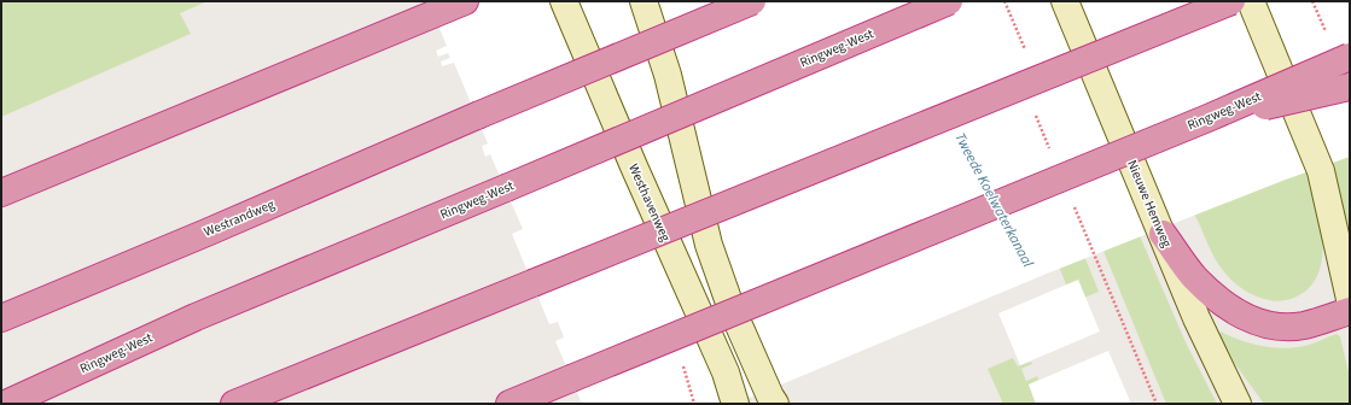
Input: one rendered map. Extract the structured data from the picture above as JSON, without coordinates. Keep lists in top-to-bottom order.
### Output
{
  "streets": {
    "highway": ["Ringweg-West", "Westrandweg"],
    "street": ["Westhavenweg", "Nieuwe Hemweg"]
  },
  "water": ["Tweede Koelwaterkanaal"]
}
